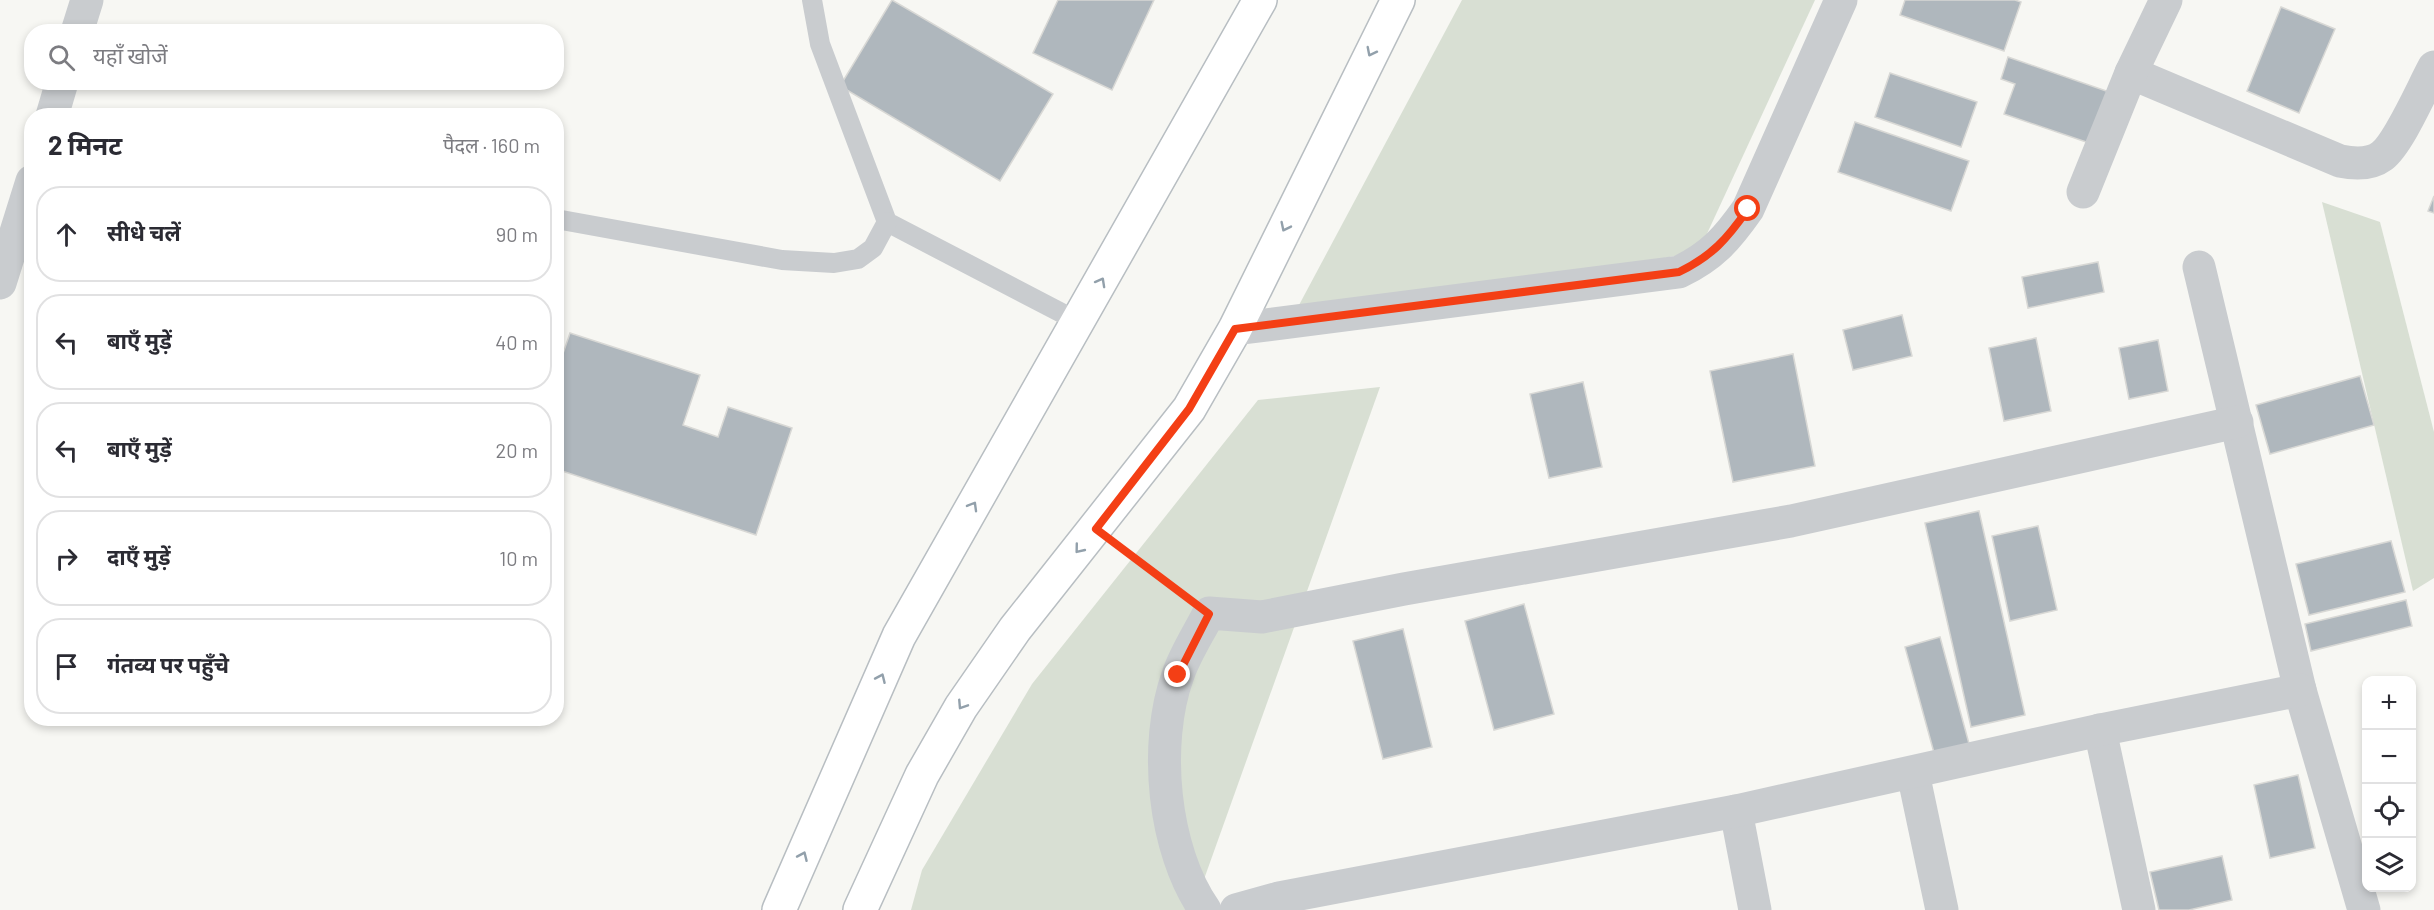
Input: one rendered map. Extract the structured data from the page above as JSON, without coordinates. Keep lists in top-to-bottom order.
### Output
{
  "page": {
    "search": "यहाँ खोजें",
    "heading": ["2 मिनट", "पैदल · 160 m"],
    "list": [
      ["सीधे चलें", "90 m"],
      ["बाएँ मुड़ें", "40 m"],
      ["बाएँ मुड़ें", "20 m"],
      ["दाएँ मुड़ें", "10 m"],
      "गंतव्य पर पहुँचे"
    ],
    "map_buttons": ["+", "−"]
  }
}
